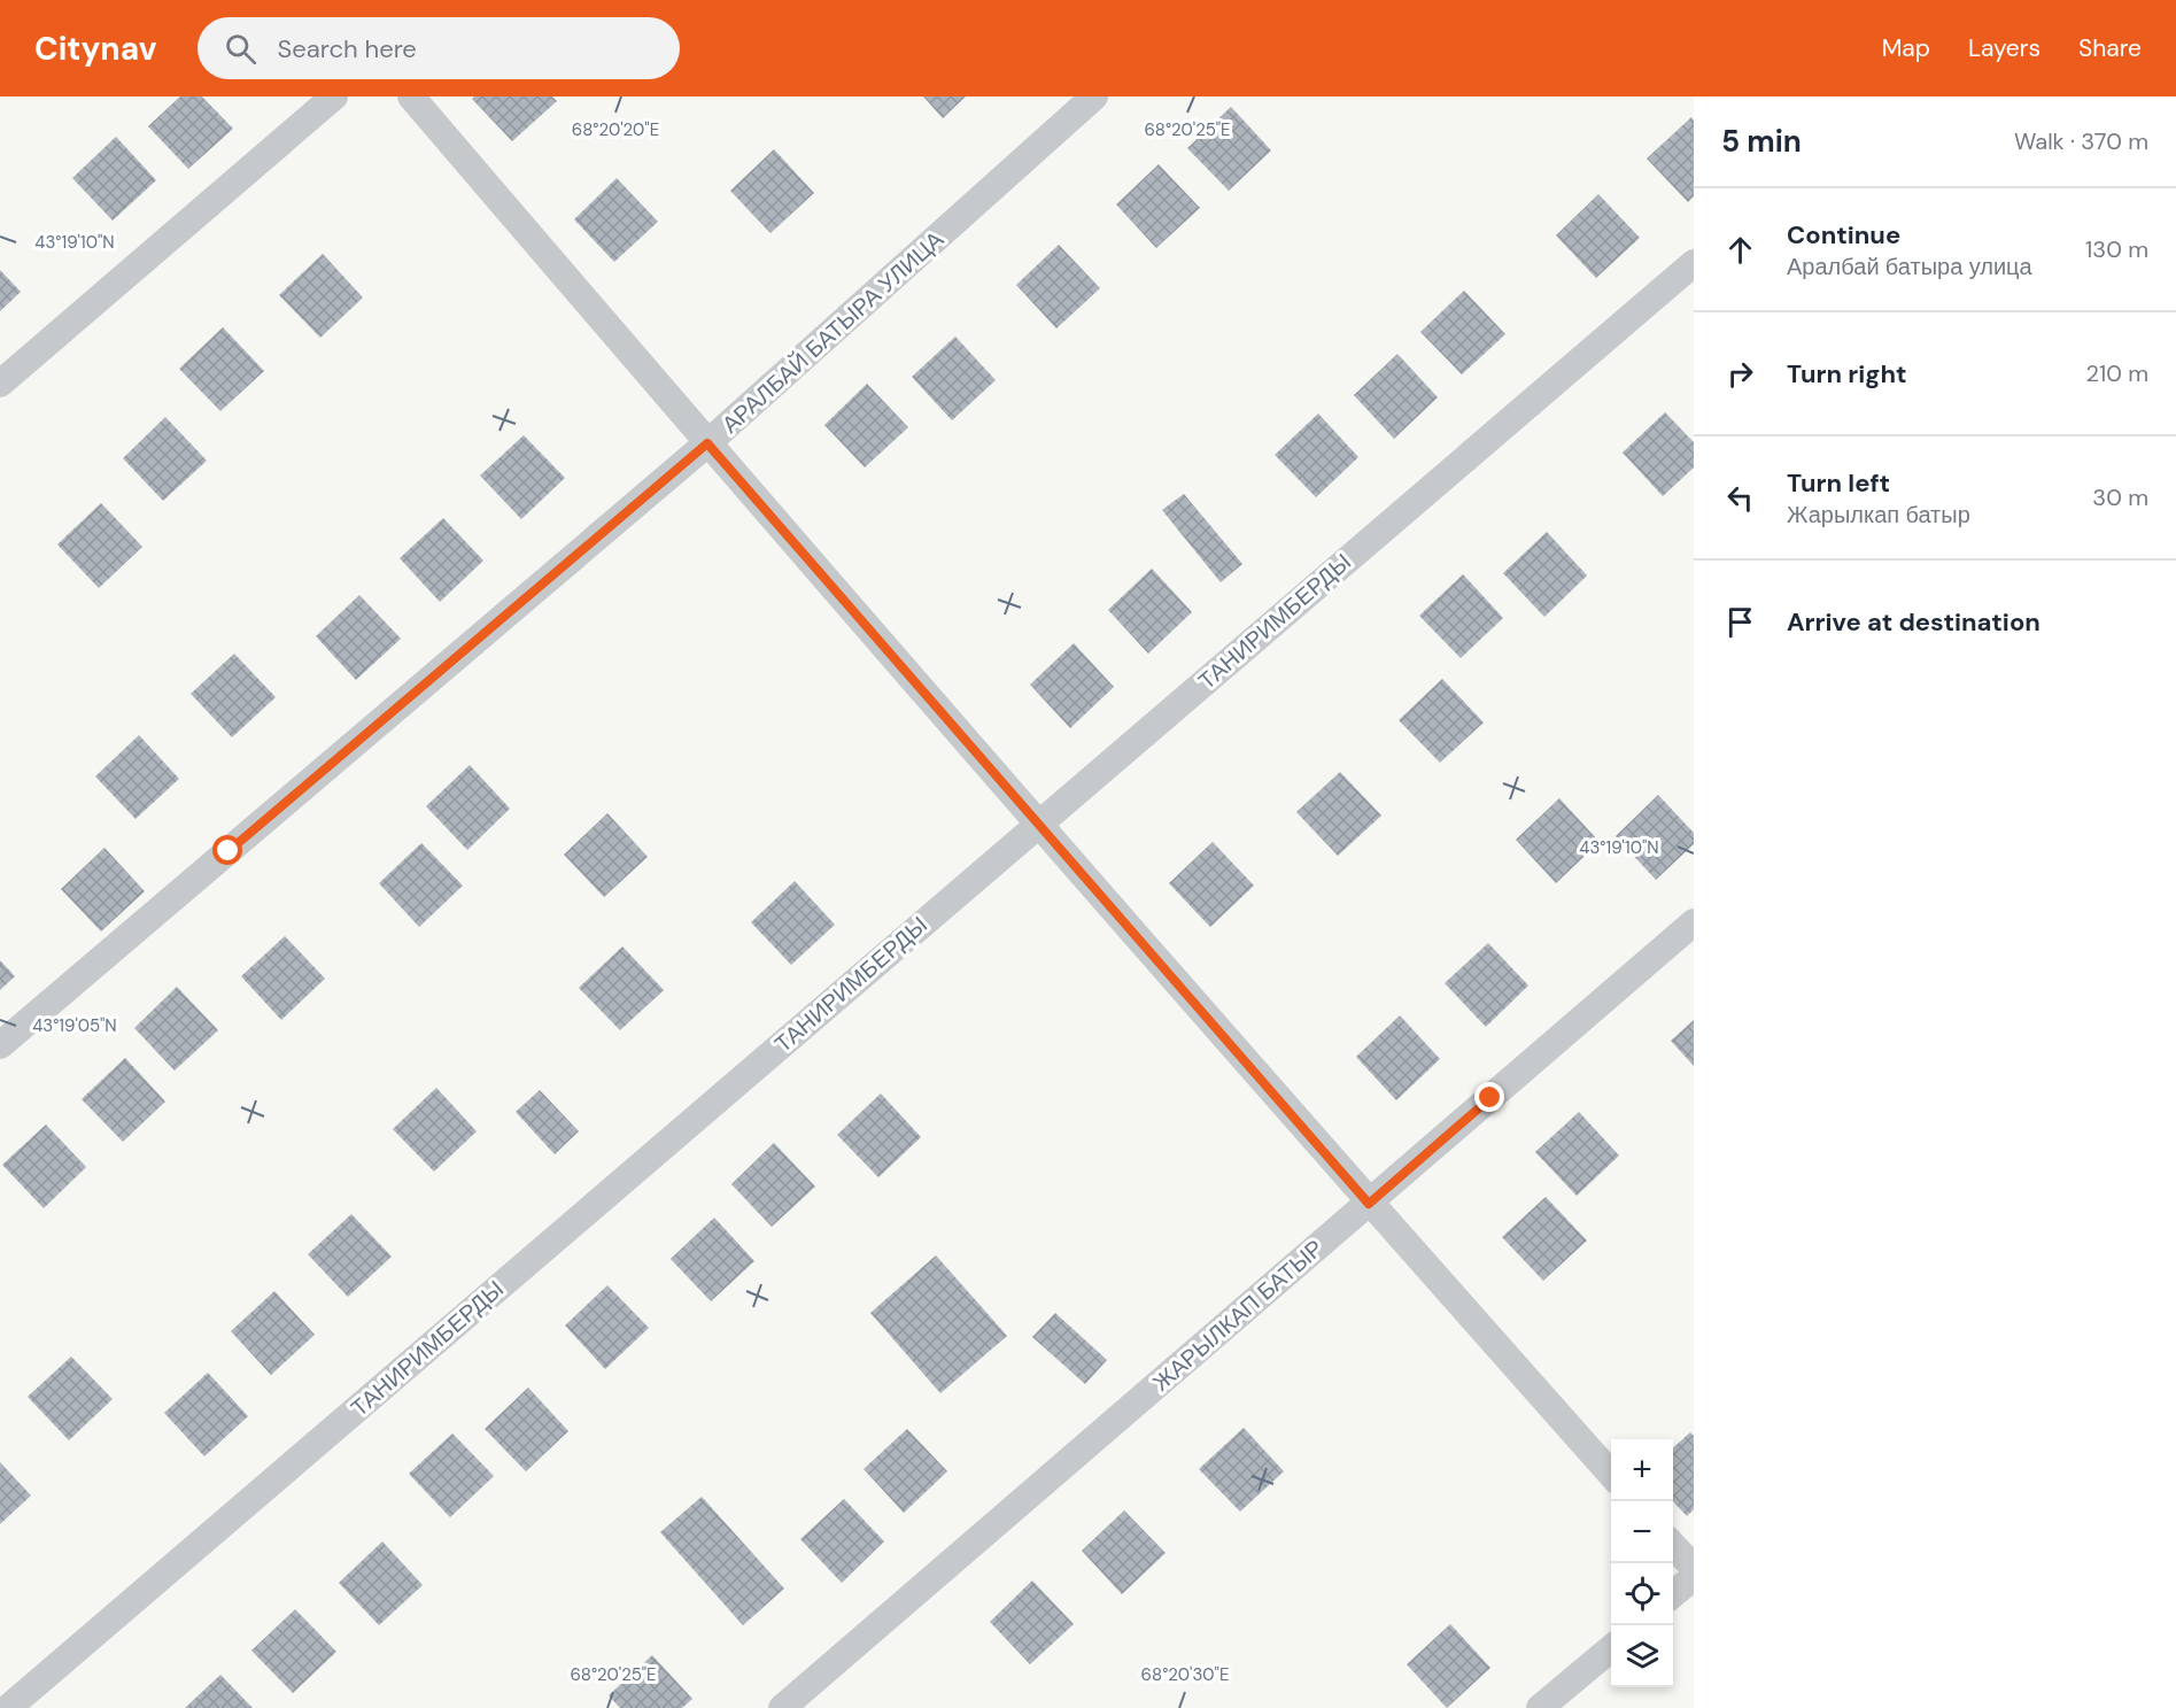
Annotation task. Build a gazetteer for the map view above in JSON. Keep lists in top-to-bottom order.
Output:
{
  "streets": {
    "street": ["АРАЛБАЙ БАТЫРА УЛИЦА", "ТАНИРИМБЕРДЫ", "ЖАРЫЛКАП БАТЫР"]
  },
  "page": {
    "header": "Citynav",
    "search": "Search here",
    "nav": ["Map", "Layers", "Share"],
    "heading": ["5 min", "Walk · 370 m"],
    "list": [
      ["Continue", "Аралбай батыра улица", "130 m"],
      ["Turn right", "210 m"],
      ["Turn left", "Жарылкап батыр", "30 m"],
      "Arrive at destination"
    ],
    "map_buttons": ["+", "−"]
  },
  "coordinates": [
    "68°20'20\"E",
    "68°20'25\"E",
    "43°19'10\"N",
    "43°19'05\"N",
    "68°20'30\"E"
  ]
}
